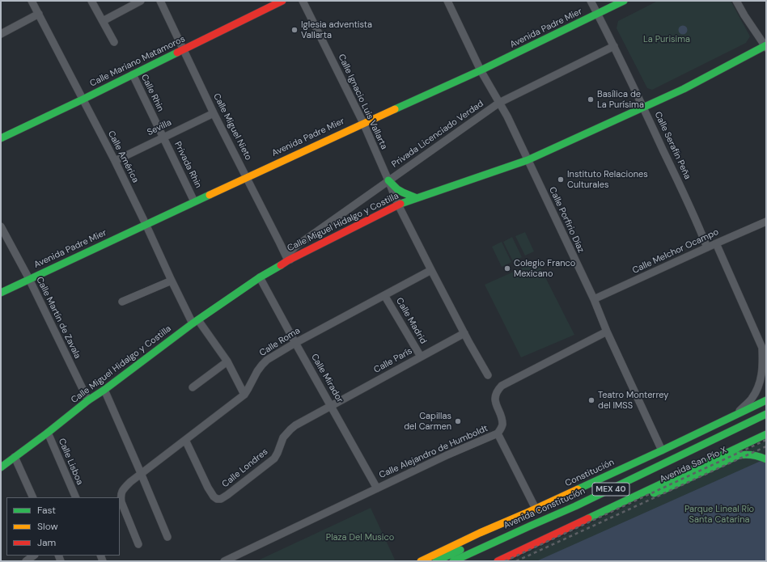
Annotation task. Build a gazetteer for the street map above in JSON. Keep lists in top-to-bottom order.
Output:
{
  "streets": {
    "main road": [
      "Avenida Padre Mier",
      "Calle Mariano Matamoros",
      "Calle Miguel Hidalgo y Costilla",
      "Avenida San Pío X",
      "Constitución",
      "MEX 40",
      "Avenida Constitución"
    ],
    "street": [
      "Calle Rhin",
      "Calle Ignacio Luis Vallarta",
      "Calle Miguel Nieto",
      "Sevilla",
      "Privada Licenciado Verdad",
      "Calle Serafín Peña",
      "Calle América",
      "Privada Rhin",
      "Calle Porfirio Díaz",
      "Calle Melchor Ocampo",
      "Calle Martín de Zavala",
      "Calle Madrid",
      "Calle Roma",
      "Calle París",
      "Calle Mirador",
      "Calle Alejandro de Humboldt",
      "Calle Lisboa",
      "Calle Londres"
    ]
  },
  "crossings": [
    ["Avenida Padre Mier", "Calle Ignacio Luis Vallarta"],
    ["Avenida Padre Mier", "Calle Miguel Nieto"],
    ["Avenida Padre Mier", "Calle Serafín Peña"],
    ["Avenida Padre Mier", "Calle América"],
    ["Avenida Padre Mier", "Privada Rhin"],
    ["Avenida Padre Mier", "Calle Porfirio Díaz"],
    ["Avenida Padre Mier", "Calle Martín de Zavala"],
    ["Calle Mariano Matamoros", "Calle Rhin"],
    ["Calle Mariano Matamoros", "Calle Miguel Nieto"],
    ["Calle Mariano Matamoros", "Calle América"],
    ["Calle Rhin", "Sevilla"],
    ["Calle Rhin", "Privada Rhin"],
    ["Calle Ignacio Luis Vallarta", "Privada Licenciado Verdad"],
    ["Calle Ignacio Luis Vallarta", "Calle Miguel Hidalgo y Costilla"],
    ["Calle Ignacio Luis Vallarta", "Calle Roma"],
    ["Calle Ignacio Luis Vallarta", "Calle París"],
    ["Calle Miguel Nieto", "Sevilla"],
    ["Calle Miguel Nieto", "Privada Licenciado Verdad"],
    ["Calle Miguel Nieto", "Calle Miguel Hidalgo y Costilla"],
    ["Sevilla", "Calle América"],
    ["Sevilla", "Privada Rhin"],
    ["Privada Licenciado Verdad", "Calle Serafín Peña"],
    ["Privada Licenciado Verdad", "Calle Porfirio Díaz"],
    ["Privada Licenciado Verdad", "Calle Miguel Hidalgo y Costilla"],
    ["Calle Serafín Peña", "Calle Miguel Hidalgo y Costilla"],
    ["Calle Serafín Peña", "Calle Melchor Ocampo"],
    ["Calle América", "Calle Miguel Hidalgo y Costilla"],
    ["Calle América", "Calle Roma"],
    ["Calle Porfirio Díaz", "Calle Miguel Hidalgo y Costilla"],
    ["Calle Porfirio Díaz", "Calle Melchor Ocampo"],
    ["Calle Porfirio Díaz", "Calle Alejandro de Humboldt"],
    ["Calle Porfirio Díaz", "Constitución"],
    ["Calle Miguel Hidalgo y Costilla", "Calle Martín de Zavala"],
    ["Calle Miguel Hidalgo y Costilla", "Calle Mirador"],
    ["Calle Miguel Hidalgo y Costilla", "Calle Lisboa"],
    ["Calle Madrid", "Calle Roma"],
    ["Calle Madrid", "Calle París"],
    ["Calle Roma", "Calle Mirador"],
    ["Calle Roma", "Calle Londres"],
    ["Calle París", "Calle Mirador"],
    ["Calle París", "Calle Londres"],
    ["Calle Mirador", "Calle Alejandro de Humboldt"],
    ["Calle Mirador", "Calle Londres"],
    ["Avenida San Pío X", "MEX 40"]
  ],
  "parks": ["La Purisima", "Parque Lineal Río Santa Catarina", "Plaza Del Musico"],
  "places": [
    "Iglesia adventista Vallarta",
    "Basílica de La Purísima",
    "Instituto Relaciones Culturales",
    "Colegio Franco Mexicano",
    "Teatro Monterrey del IMSS",
    "Capillas del Carmen"
  ],
  "legend": ["Fast", "Slow", "Jam"]
}
